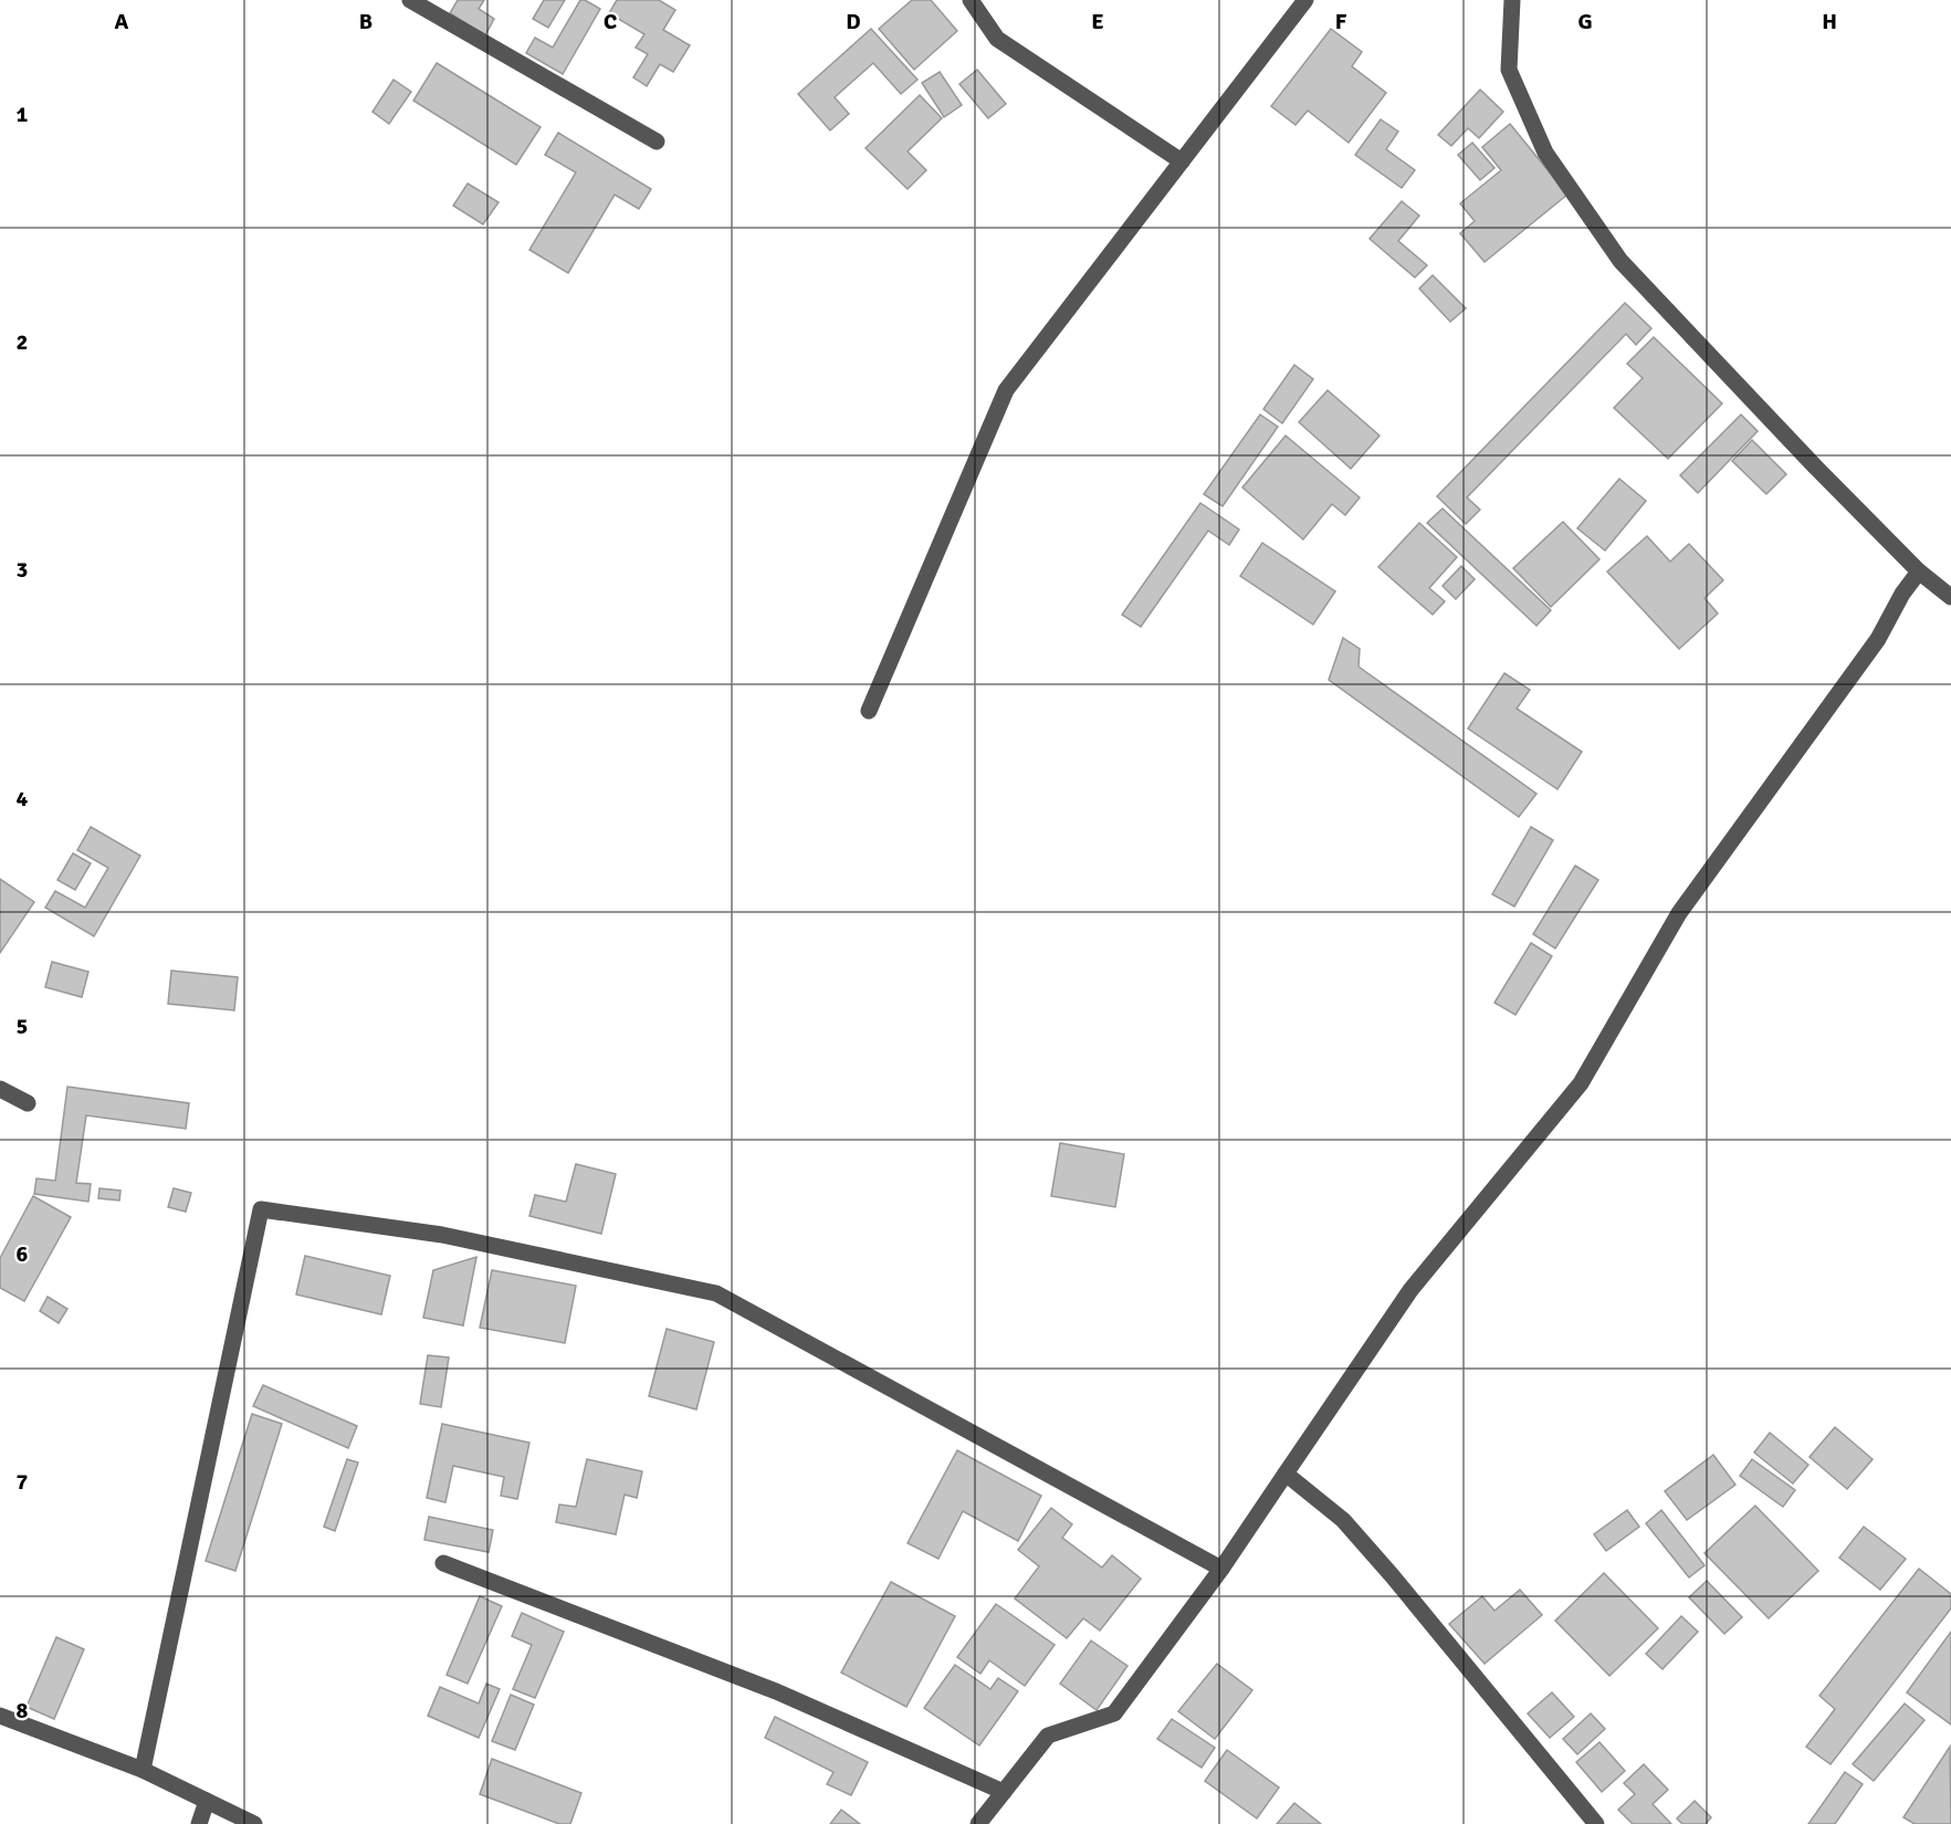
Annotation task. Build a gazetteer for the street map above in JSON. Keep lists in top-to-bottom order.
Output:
{
  "grid": {
    "columns": [
      "A",
      "B",
      "C",
      "D",
      "E",
      "F",
      "G",
      "H"
    ],
    "rows": [
      "1",
      "2",
      "3",
      "4",
      "5",
      "6",
      "7",
      "8"
    ]
  }
}
